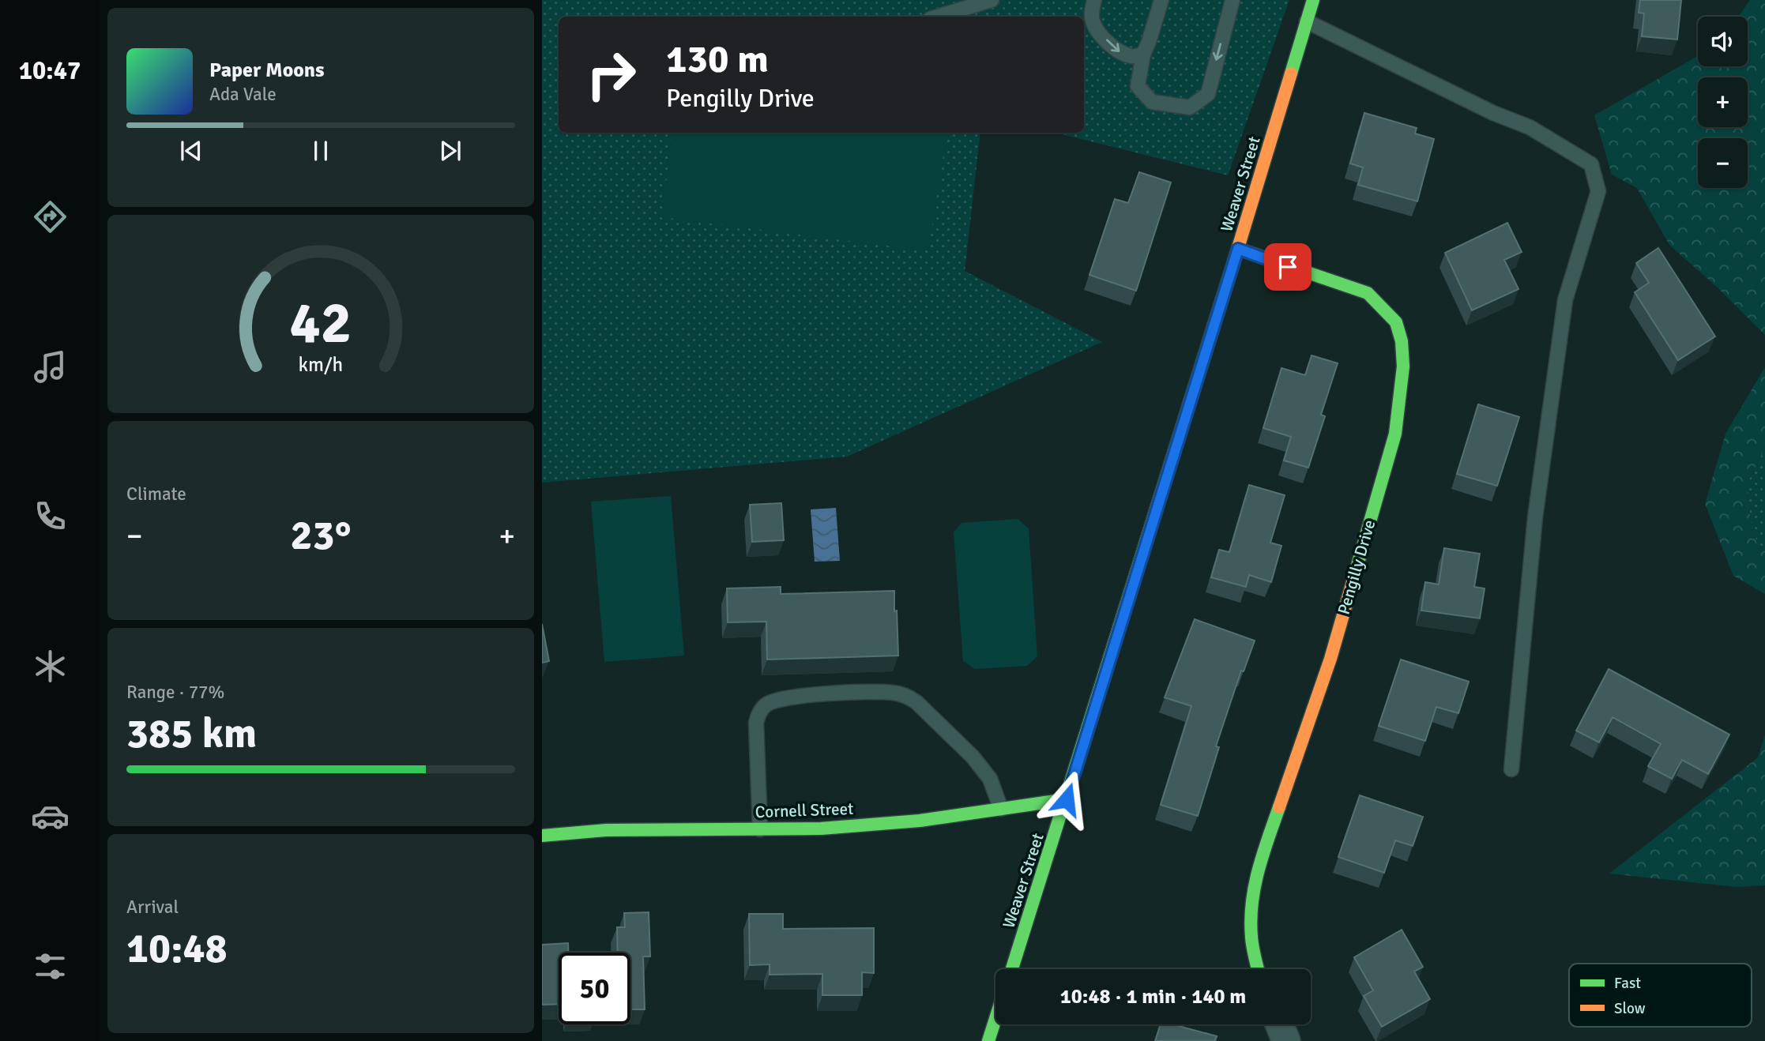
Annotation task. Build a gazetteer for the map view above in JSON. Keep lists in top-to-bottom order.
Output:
{
  "streets": {
    "street": ["Weaver Street", "Pengilly Drive", "Cornell Street"]
  },
  "crossings": [
    ["Weaver Street", "Pengilly Drive"],
    ["Weaver Street", "Cornell Street"]
  ],
  "legend": ["Fast", "Slow"],
  "page": {
    "tabs": "10:47",
    "map_buttons": ["+", "−"],
    "turn": ["130 m", "Pengilly Drive"],
    "song": ["Paper Moons", "Ada Vale"],
    "tile": [
      "Climate",
      ["Range · 77%", "385 km"],
      ["Arrival", "10:48"]
    ],
    "heat": ["−", "23°", "+"],
    "limit": "50",
    "trip": "10:48 · 1 min · 140 m",
    "gauge": ["42", "km/h"]
  }
}
